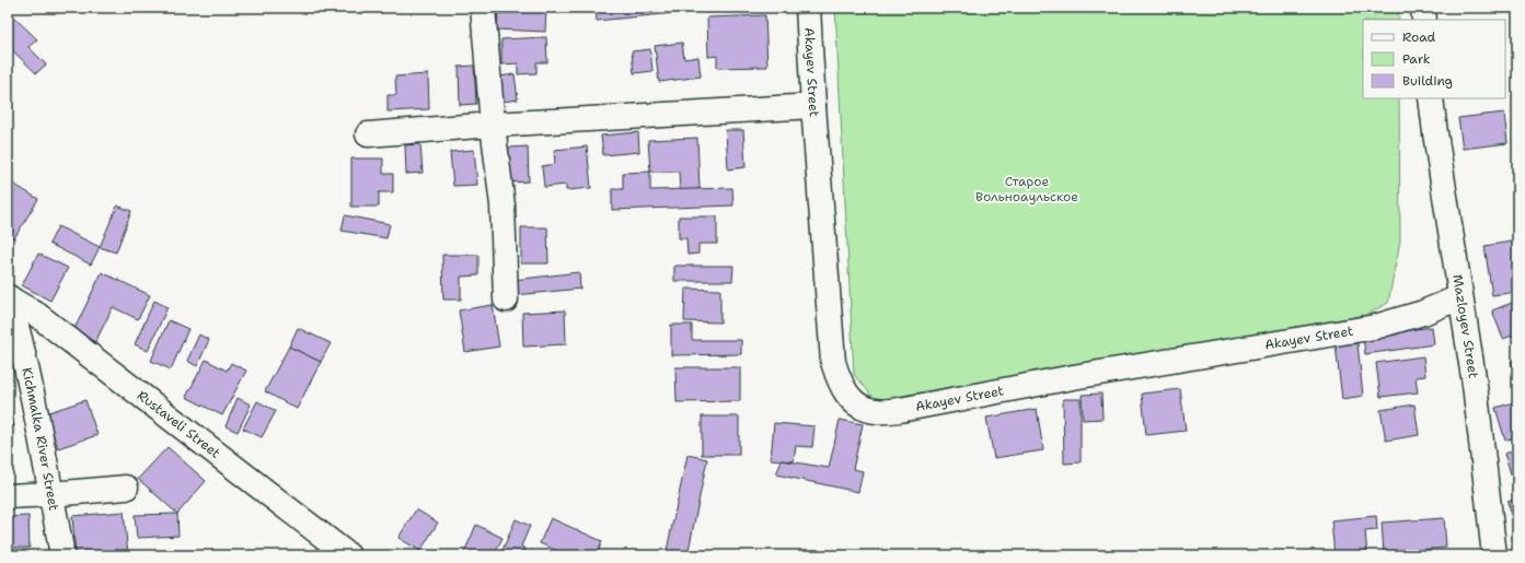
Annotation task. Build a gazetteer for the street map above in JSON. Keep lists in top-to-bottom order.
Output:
{
  "streets": {
    "street": [
      "Akayev Street",
      "Mazloyev Street",
      "Rustaveli Street",
      "Kichmalka River Street"
    ]
  },
  "crossings": [
    ["Akayev Street", "Mazloyev Street"],
    ["Rustaveli Street", "Kichmalka River Street"]
  ],
  "parks": ["Старое Вольноаульское"],
  "legend": ["Road", "Park", "Building"]
}
